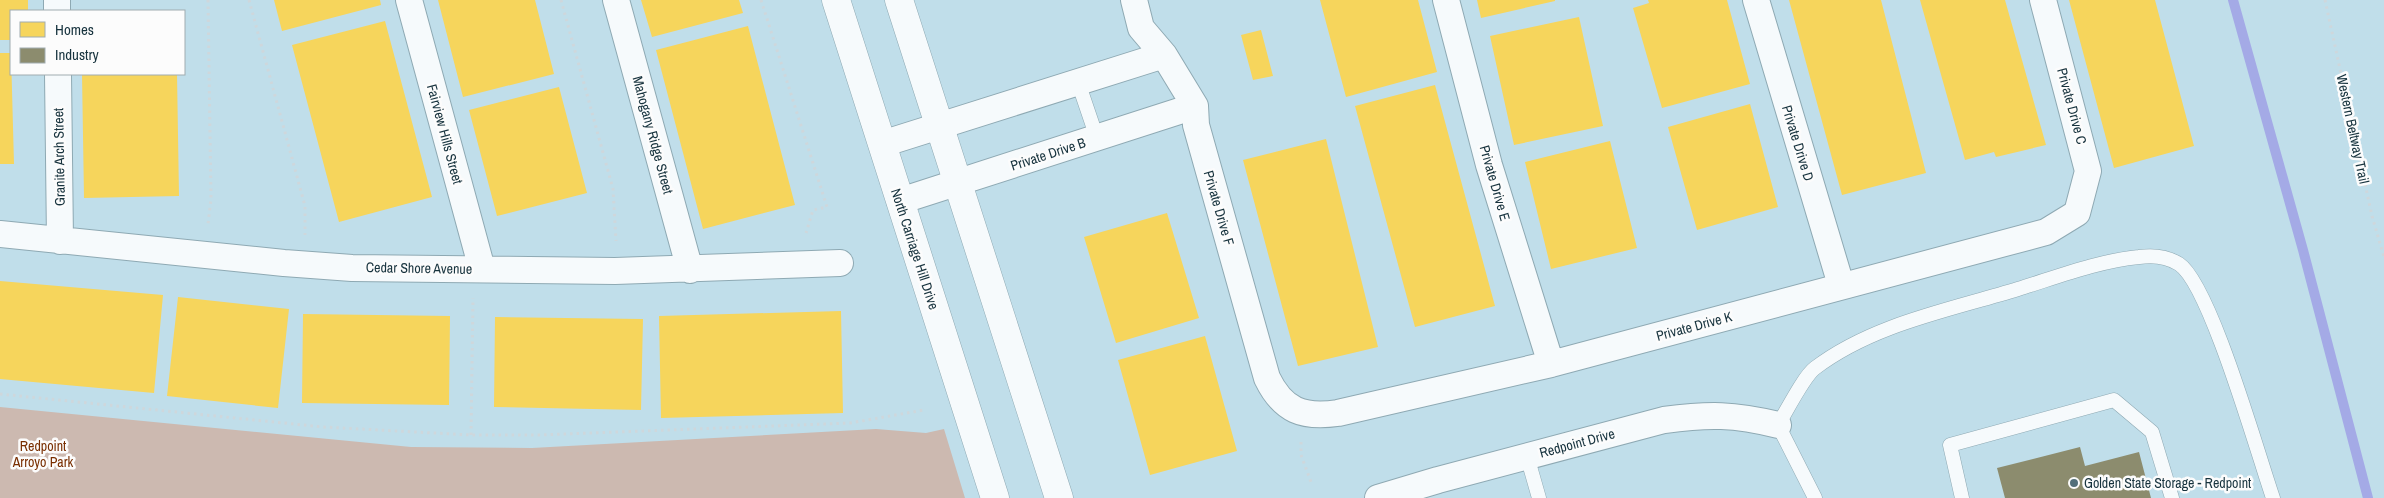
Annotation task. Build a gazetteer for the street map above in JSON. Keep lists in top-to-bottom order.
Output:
{
  "streets": {
    "street": [
      "Private Drive C",
      "Fairview Hills Street",
      "Mahogany Ridge Street",
      "Private Drive D",
      "Private Drive B",
      "Granite Arch Street",
      "Private Drive E",
      "Private Drive F",
      "North Carriage Hill Drive",
      "Cedar Shore Avenue",
      "Private Drive K",
      "Redpoint Drive"
    ],
    "path": ["Western Beltway Trail"]
  },
  "crossings": [
    ["Private Drive C", "Private Drive K"],
    ["Fairview Hills Street", "Cedar Shore Avenue"],
    ["Mahogany Ridge Street", "Cedar Shore Avenue"],
    ["Private Drive D", "Private Drive K"],
    ["Private Drive B", "Private Drive F"],
    ["Private Drive B", "North Carriage Hill Drive"],
    ["Granite Arch Street", "Cedar Shore Avenue"],
    ["Private Drive E", "Private Drive K"],
    ["Private Drive F", "Private Drive K"]
  ],
  "parks": ["Redpoint Arroyo Park"],
  "places": ["Golden State Storage - Redpoint"],
  "legend": ["Homes", "Industry"]
}
